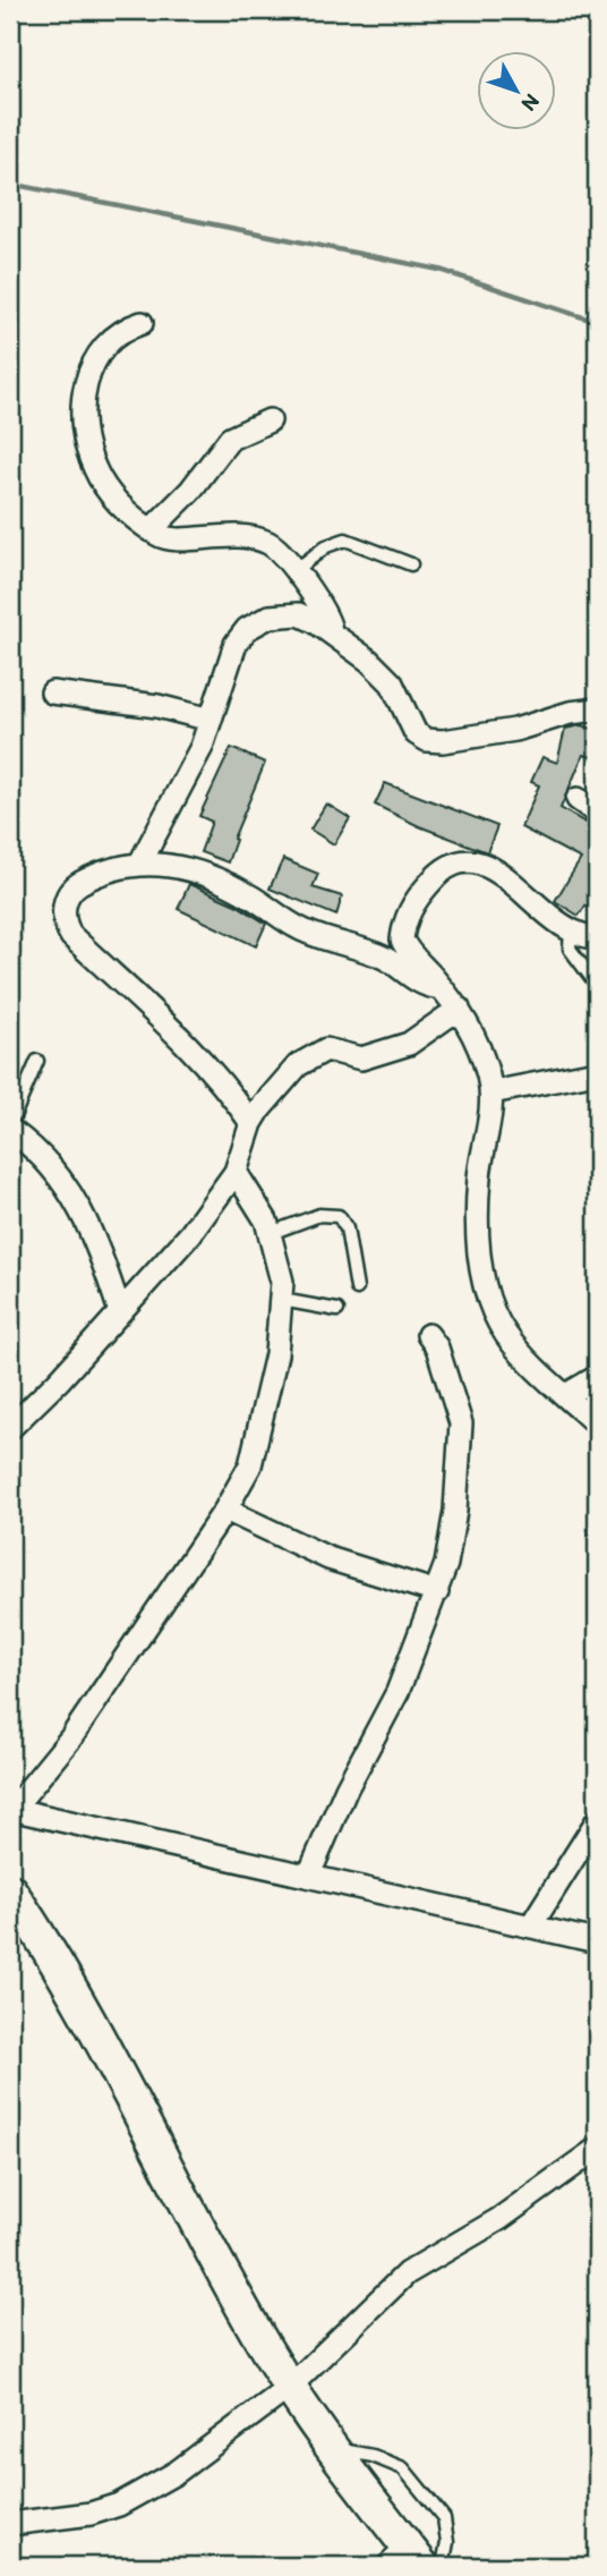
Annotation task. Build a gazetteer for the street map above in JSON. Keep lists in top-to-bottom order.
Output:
{
  "north": "bottom right"
}
